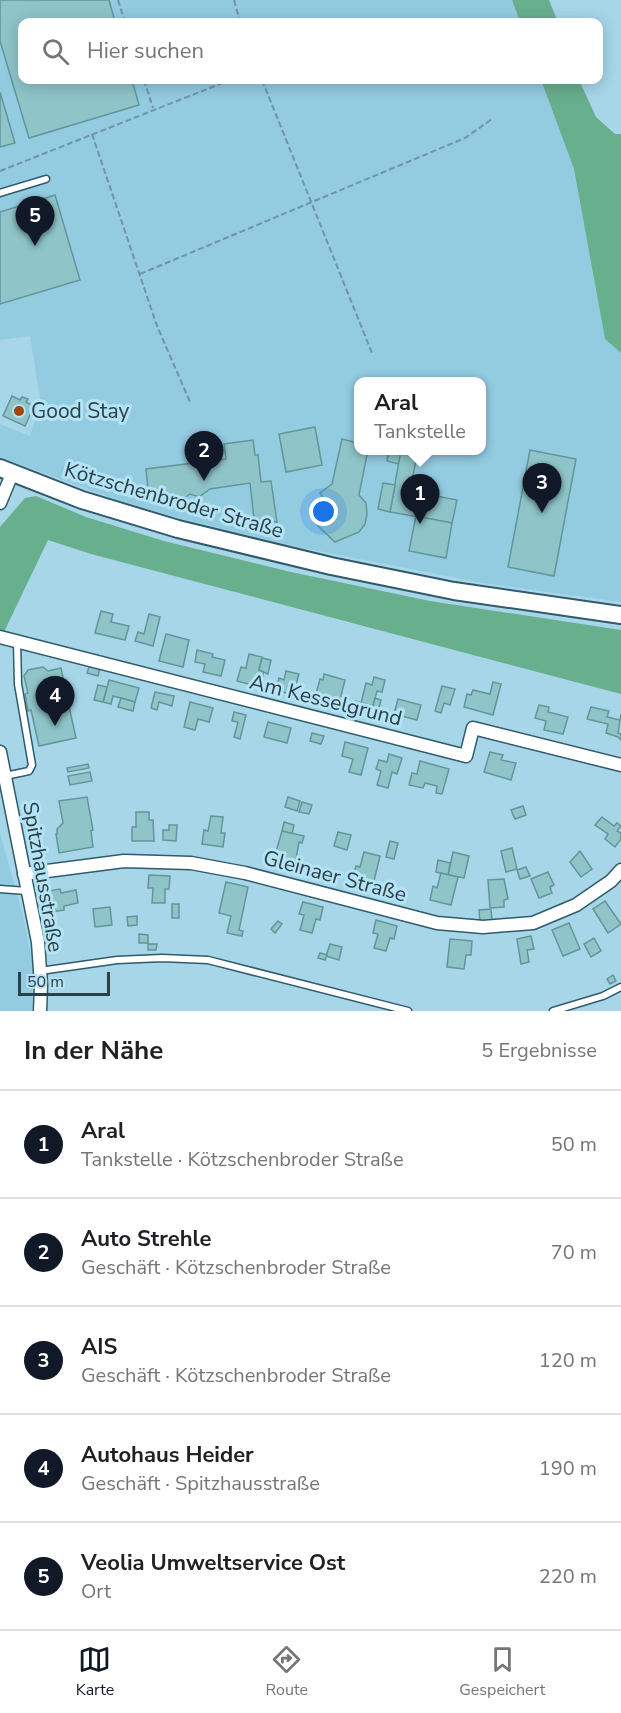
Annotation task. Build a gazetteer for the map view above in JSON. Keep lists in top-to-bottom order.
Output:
{
  "streets": {
    "street": [
      "Kötzschenbroder Straße",
      "Am Kesselgrund",
      "Gleinaer Straße",
      "Spitzhausstraße"
    ]
  },
  "crossings": [
    ["Gleinaer Straße", "Spitzhausstraße"]
  ],
  "places": ["Good Stay"],
  "scale_bar": "50 m",
  "page": {
    "search": "Hier suchen",
    "pins": [
      "5",
      "2",
      "3",
      "1",
      "4"
    ],
    "popup": ["Aral", "Tankstelle"],
    "scale": "50 m",
    "heading": ["In der Nähe", "5 Ergebnisse"],
    "list": [
      {
        "mark": "1",
        "name": "Aral",
        "note": "Tankstelle · Kötzschenbroder Straße",
        "value": "50 m"
      },
      {
        "mark": "2",
        "name": "Auto Strehle",
        "note": "Geschäft · Kötzschenbroder Straße",
        "value": "70 m"
      },
      {
        "mark": "3",
        "name": "AIS",
        "note": "Geschäft · Kötzschenbroder Straße",
        "value": "120 m"
      },
      {
        "mark": "4",
        "name": "Autohaus Heider",
        "note": "Geschäft · Spitzhausstraße",
        "value": "190 m"
      },
      {
        "mark": "5",
        "name": "Veolia Umweltservice Ost",
        "note": "Ort",
        "value": "220 m"
      }
    ],
    "nav": ["Karte", "Route", "Gespeichert"]
  }
}
